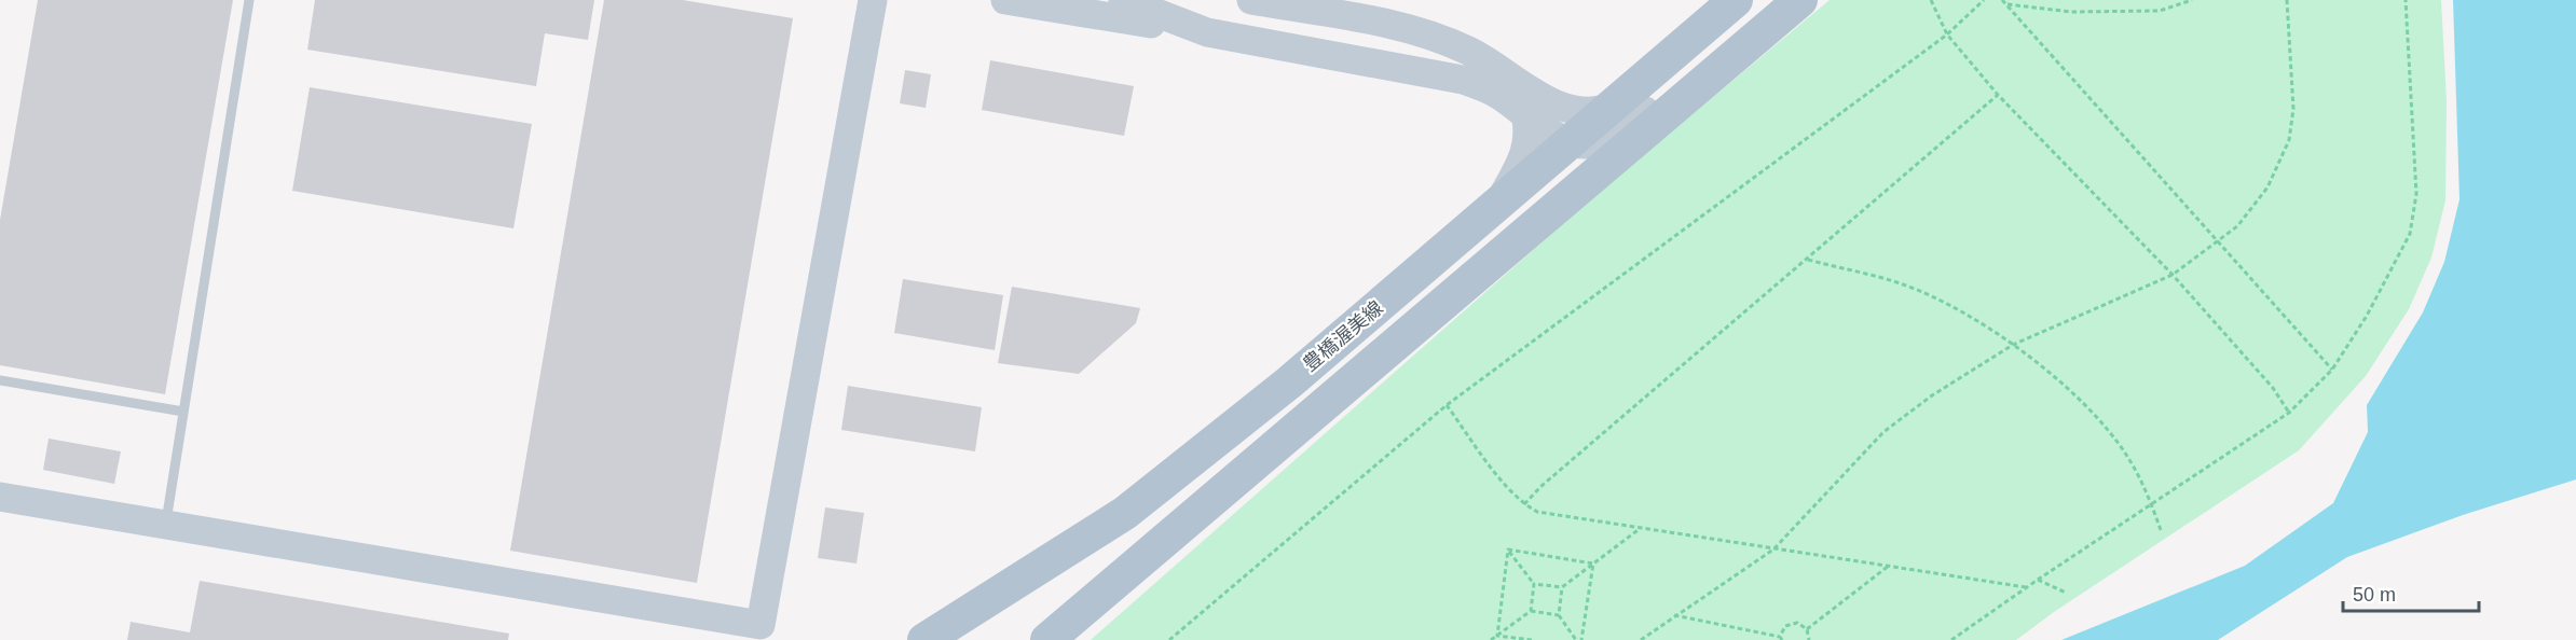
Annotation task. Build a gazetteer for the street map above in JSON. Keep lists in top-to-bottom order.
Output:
{
  "streets": {
    "main road": ["豊橋渥美線"]
  },
  "scale_bar": "50 m"
}
